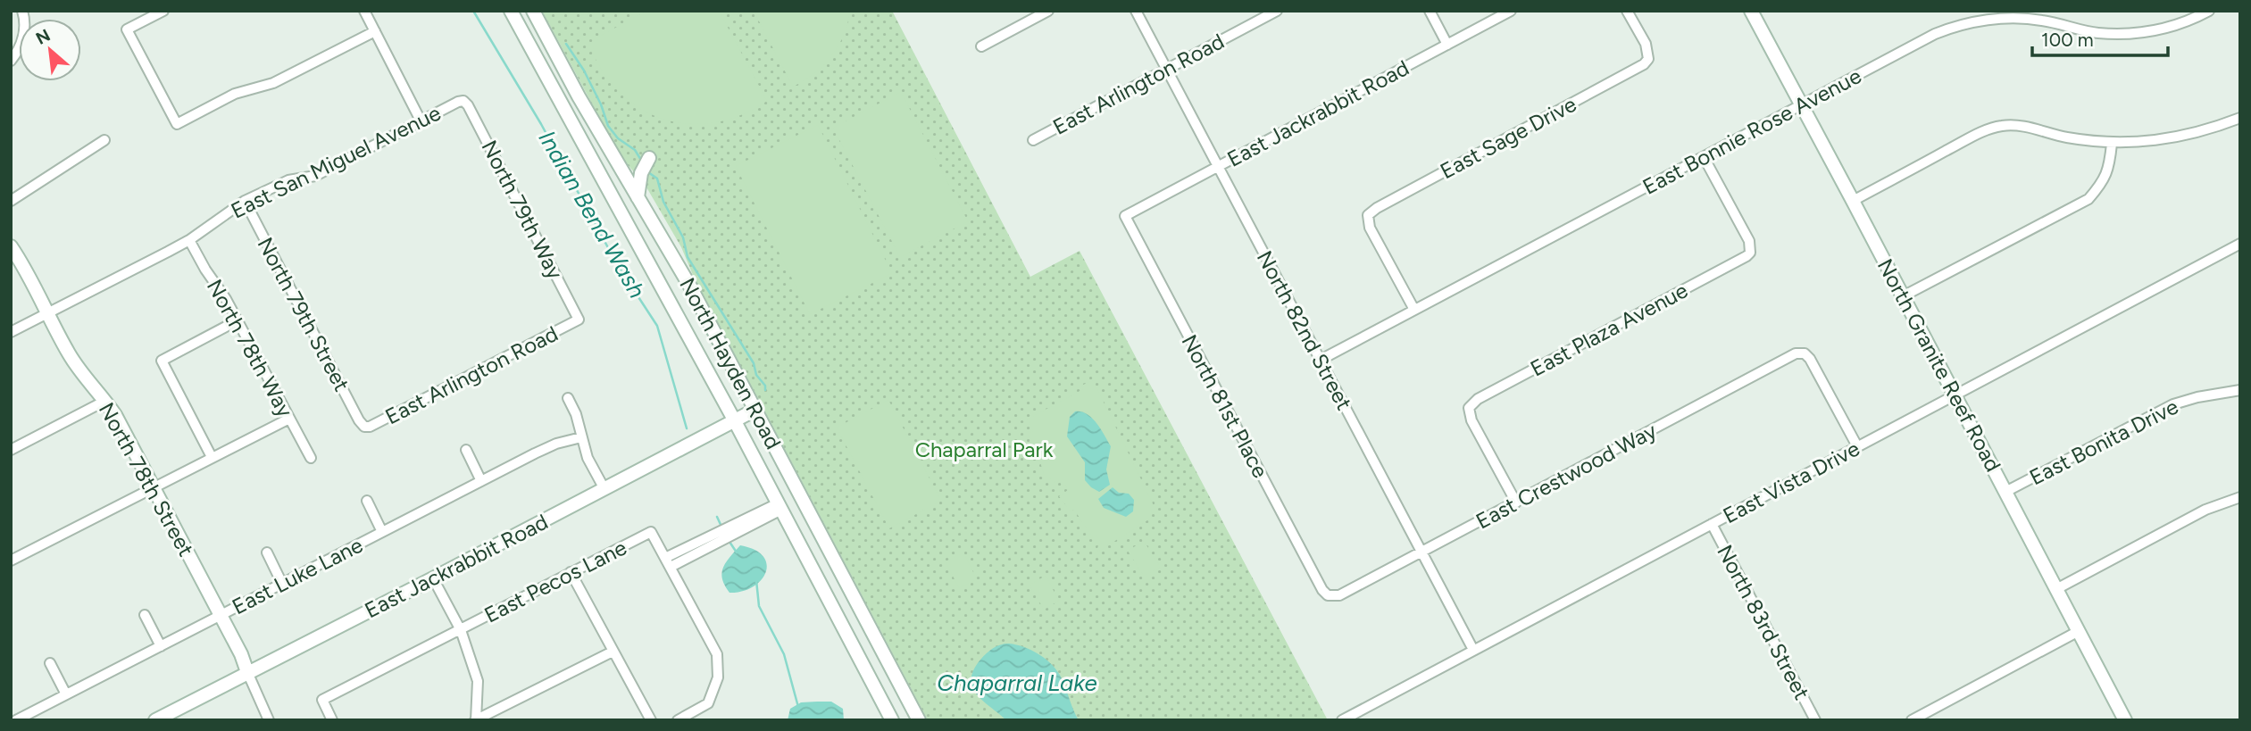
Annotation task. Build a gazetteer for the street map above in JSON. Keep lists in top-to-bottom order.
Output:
{
  "streets": {
    "street": [
      "East Arlington Road",
      "East Jackrabbit Road",
      "East Bonnie Rose Avenue",
      "East Sage Drive",
      "East San Miguel Avenue",
      "North 79th Way",
      "North 79th Street",
      "East Plaza Avenue",
      "North 82nd Street",
      "North 78th Way",
      "North Hayden Road",
      "North Granite Reef Road",
      "North 81st Place",
      "East Bonita Drive",
      "East Crestwood Way",
      "North 78th Street",
      "East Vista Drive",
      "East Luke Lane",
      "East Pecos Lane",
      "North 83rd Street"
    ]
  },
  "crossings": [
    ["East Arlington Road", "North 79th Way"],
    ["East Arlington Road", "North 79th Street"],
    ["East Arlington Road", "North 82nd Street"],
    ["East Jackrabbit Road", "North 82nd Street"],
    ["East Jackrabbit Road", "North Hayden Road"],
    ["East Jackrabbit Road", "North 81st Place"],
    ["East Jackrabbit Road", "North 78th Street"],
    ["East Bonnie Rose Avenue", "East Sage Drive"],
    ["East Bonnie Rose Avenue", "East Plaza Avenue"],
    ["East Bonnie Rose Avenue", "North 82nd Street"],
    ["East Bonnie Rose Avenue", "North Granite Reef Road"],
    ["East San Miguel Avenue", "North 79th Way"],
    ["East San Miguel Avenue", "North 79th Street"],
    ["East San Miguel Avenue", "North 78th Way"],
    ["East San Miguel Avenue", "North 78th Street"],
    ["East Plaza Avenue", "East Crestwood Way"],
    ["North 82nd Street", "East Crestwood Way"],
    ["North 82nd Street", "East Vista Drive"],
    ["North Granite Reef Road", "East Bonita Drive"],
    ["North Granite Reef Road", "East Vista Drive"],
    ["North 81st Place", "East Crestwood Way"],
    ["East Crestwood Way", "East Vista Drive"],
    ["North 78th Street", "East Luke Lane"],
    ["East Vista Drive", "North 83rd Street"]
  ],
  "water": ["Indian Bend Wash", "Chaparral Lake"],
  "parks": ["Chaparral Park"],
  "scale_bar": "100 m",
  "north": "top left"
}
